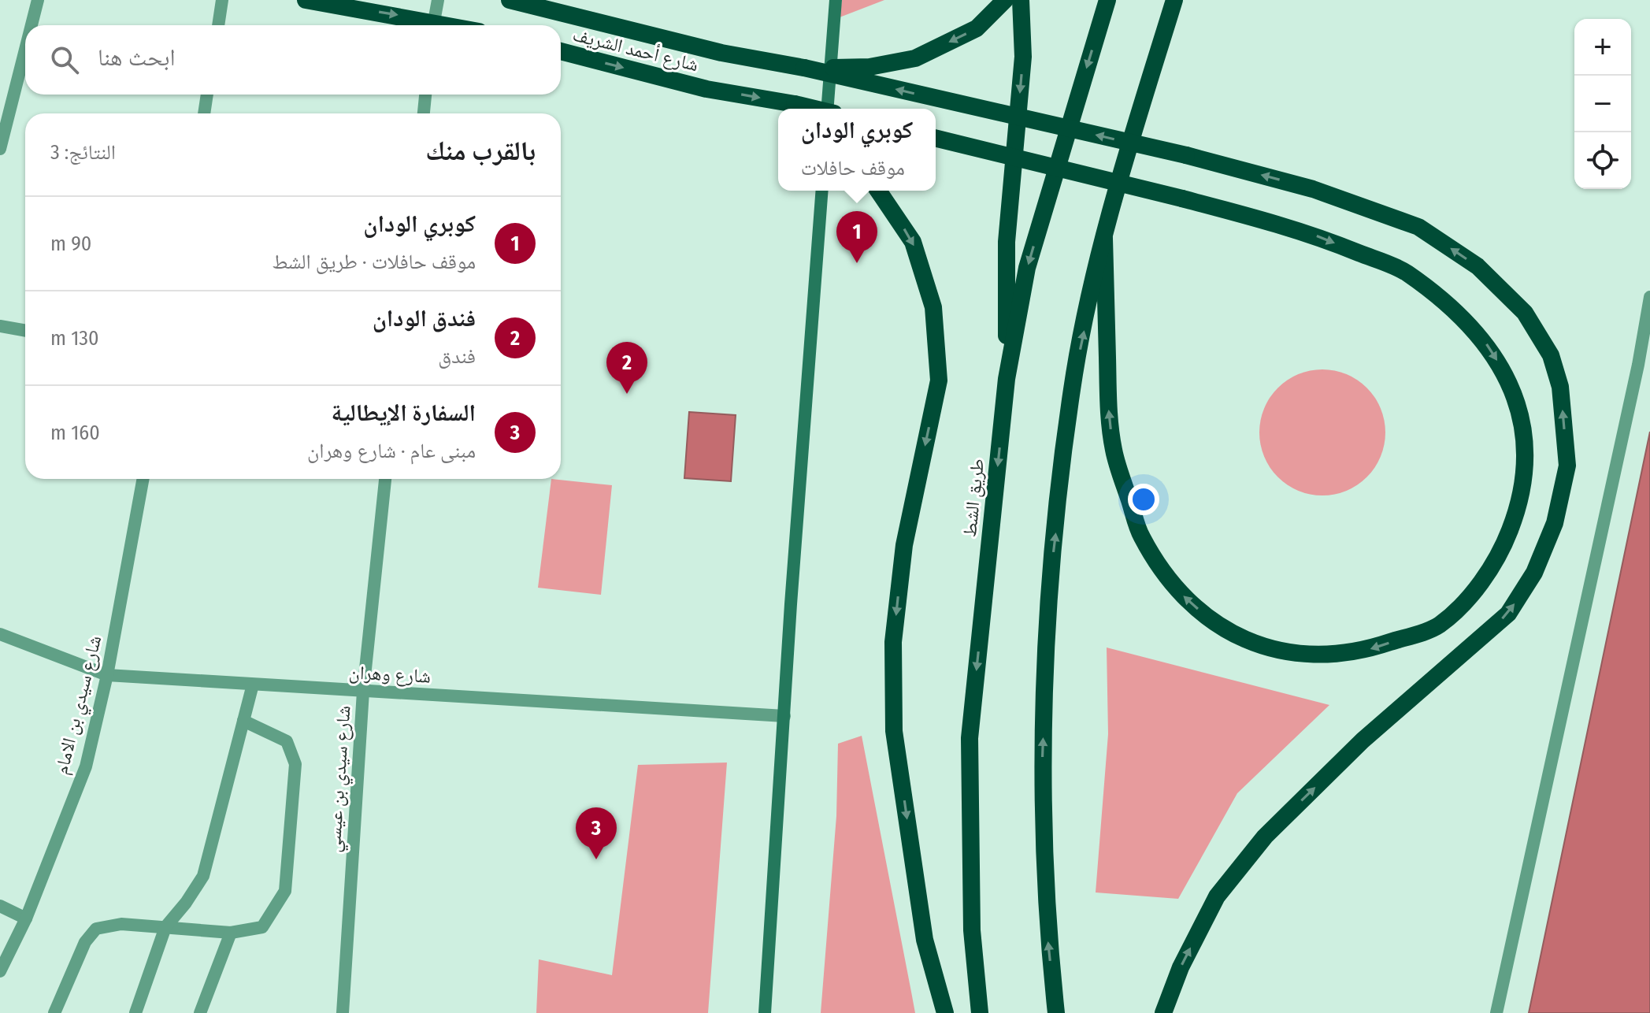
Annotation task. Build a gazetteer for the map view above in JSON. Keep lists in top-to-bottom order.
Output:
{
  "streets": {
    "highway": ["شارع أحمد الشريف", "طريق الشط"],
    "street": ["شارع وهران", "شارع سيدي بن الامام", "شارع سيدي بن عيسي"]
  },
  "crossings": [
    ["شارع وهران", "شارع سيدي بن الامام"],
    ["شارع وهران", "شارع سيدي بن عيسي"]
  ],
  "page": {
    "map_buttons": ["+", "−"],
    "search": "ابحث هنا",
    "popup": ["كوبري الودان", "موقف حافلات"],
    "heading": ["بالقرب منك", "النتائج: 3"],
    "list": [
      {
        "mark": "1",
        "name": "كوبري الودان",
        "note": "موقف حافلات · طريق الشط",
        "value": "90 m"
      },
      {
        "mark": "2",
        "name": "فندق الودان",
        "note": "فندق",
        "value": "130 m"
      },
      {
        "mark": "3",
        "name": "السفارة الإيطالية",
        "note": "مبنى عام · شارع وهران",
        "value": "160 m"
      }
    ],
    "pins": ["1", "2", "3"]
  }
}
